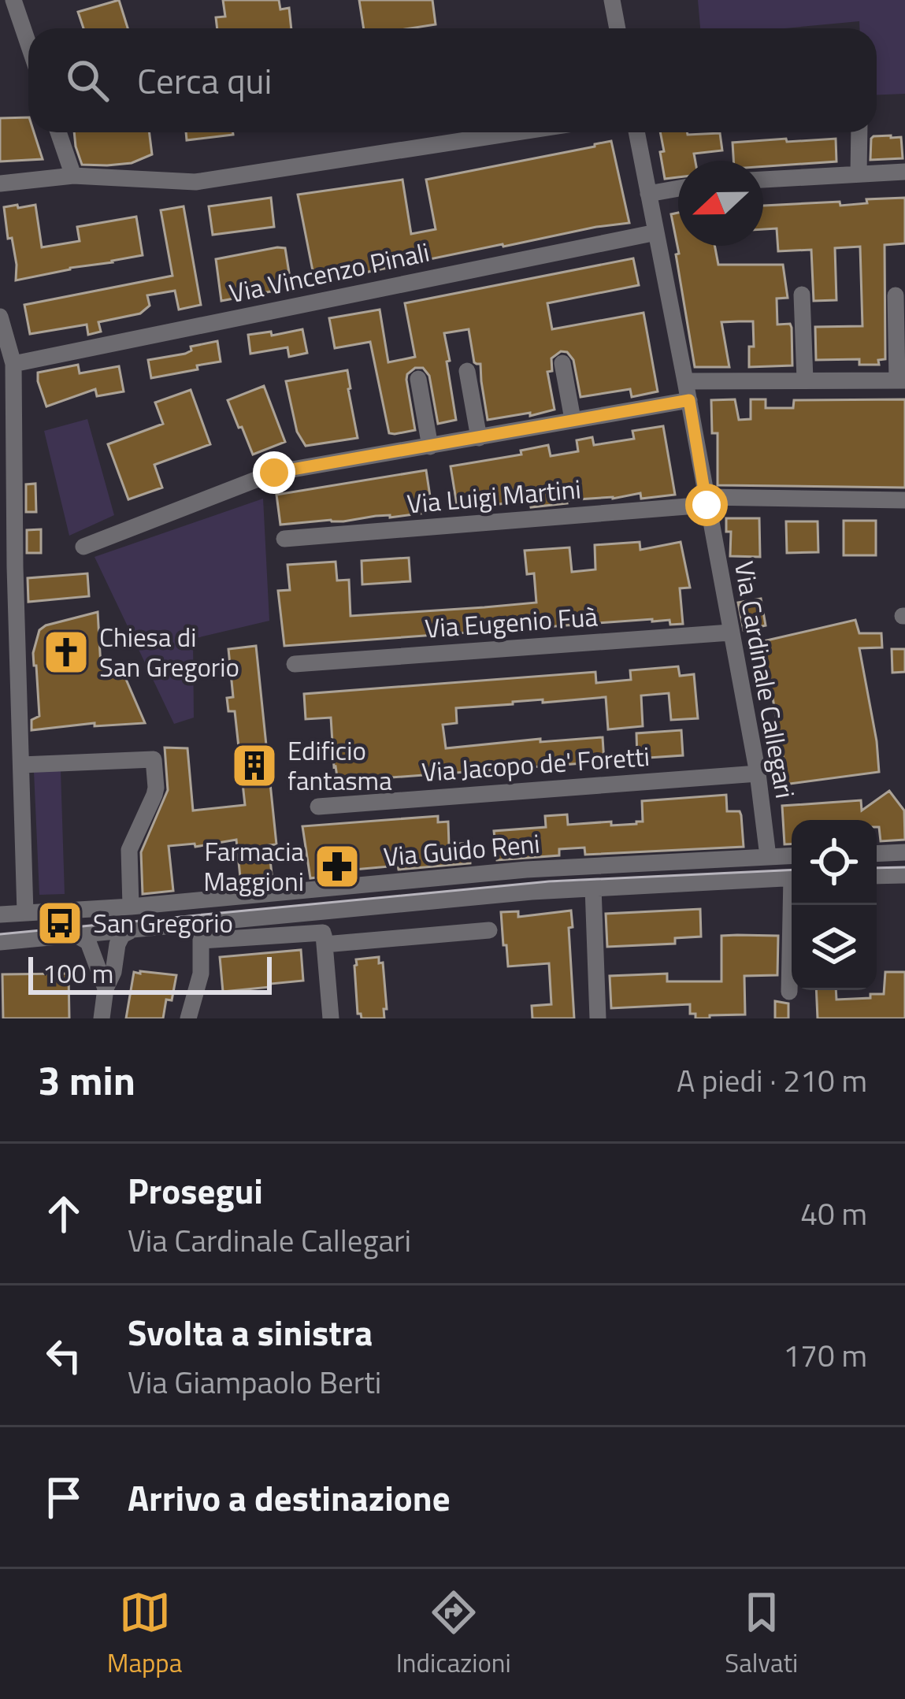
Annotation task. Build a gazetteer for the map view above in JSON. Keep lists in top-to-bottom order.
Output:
{
  "streets": {
    "street": [
      "Via Vincenzo Pinali",
      "Via Luigi Martini",
      "Via Eugenio Fuà",
      "Via Cardinale Callegari",
      "Via Jacopo de' Foretti",
      "Via Guido Reni"
    ]
  },
  "crossings": [
    ["Via Vincenzo Pinali", "Via Cardinale Callegari"],
    ["Via Luigi Martini", "Via Cardinale Callegari"],
    ["Via Eugenio Fuà", "Via Cardinale Callegari"],
    ["Via Cardinale Callegari", "Via Jacopo de' Foretti"],
    ["Via Cardinale Callegari", "Via Guido Reni"]
  ],
  "places": {
    "church": ["Chiesa di San Gregorio"],
    "building": ["Edificio fantasma"],
    "pharmacy": ["Farmacia Maggioni"],
    "bus stop": ["San Gregorio"]
  },
  "scale_bar": "100 m",
  "north": "left",
  "page": {
    "search": "Cerca qui",
    "scale": "100 m",
    "heading": ["3 min", "A piedi · 210 m"],
    "list": [
      ["Prosegui", "Via Cardinale Callegari", "40 m"],
      ["Svolta a sinistra", "Via Giampaolo Berti", "170 m"],
      "Arrivo a destinazione"
    ],
    "nav": ["Mappa", "Indicazioni", "Salvati"]
  }
}
